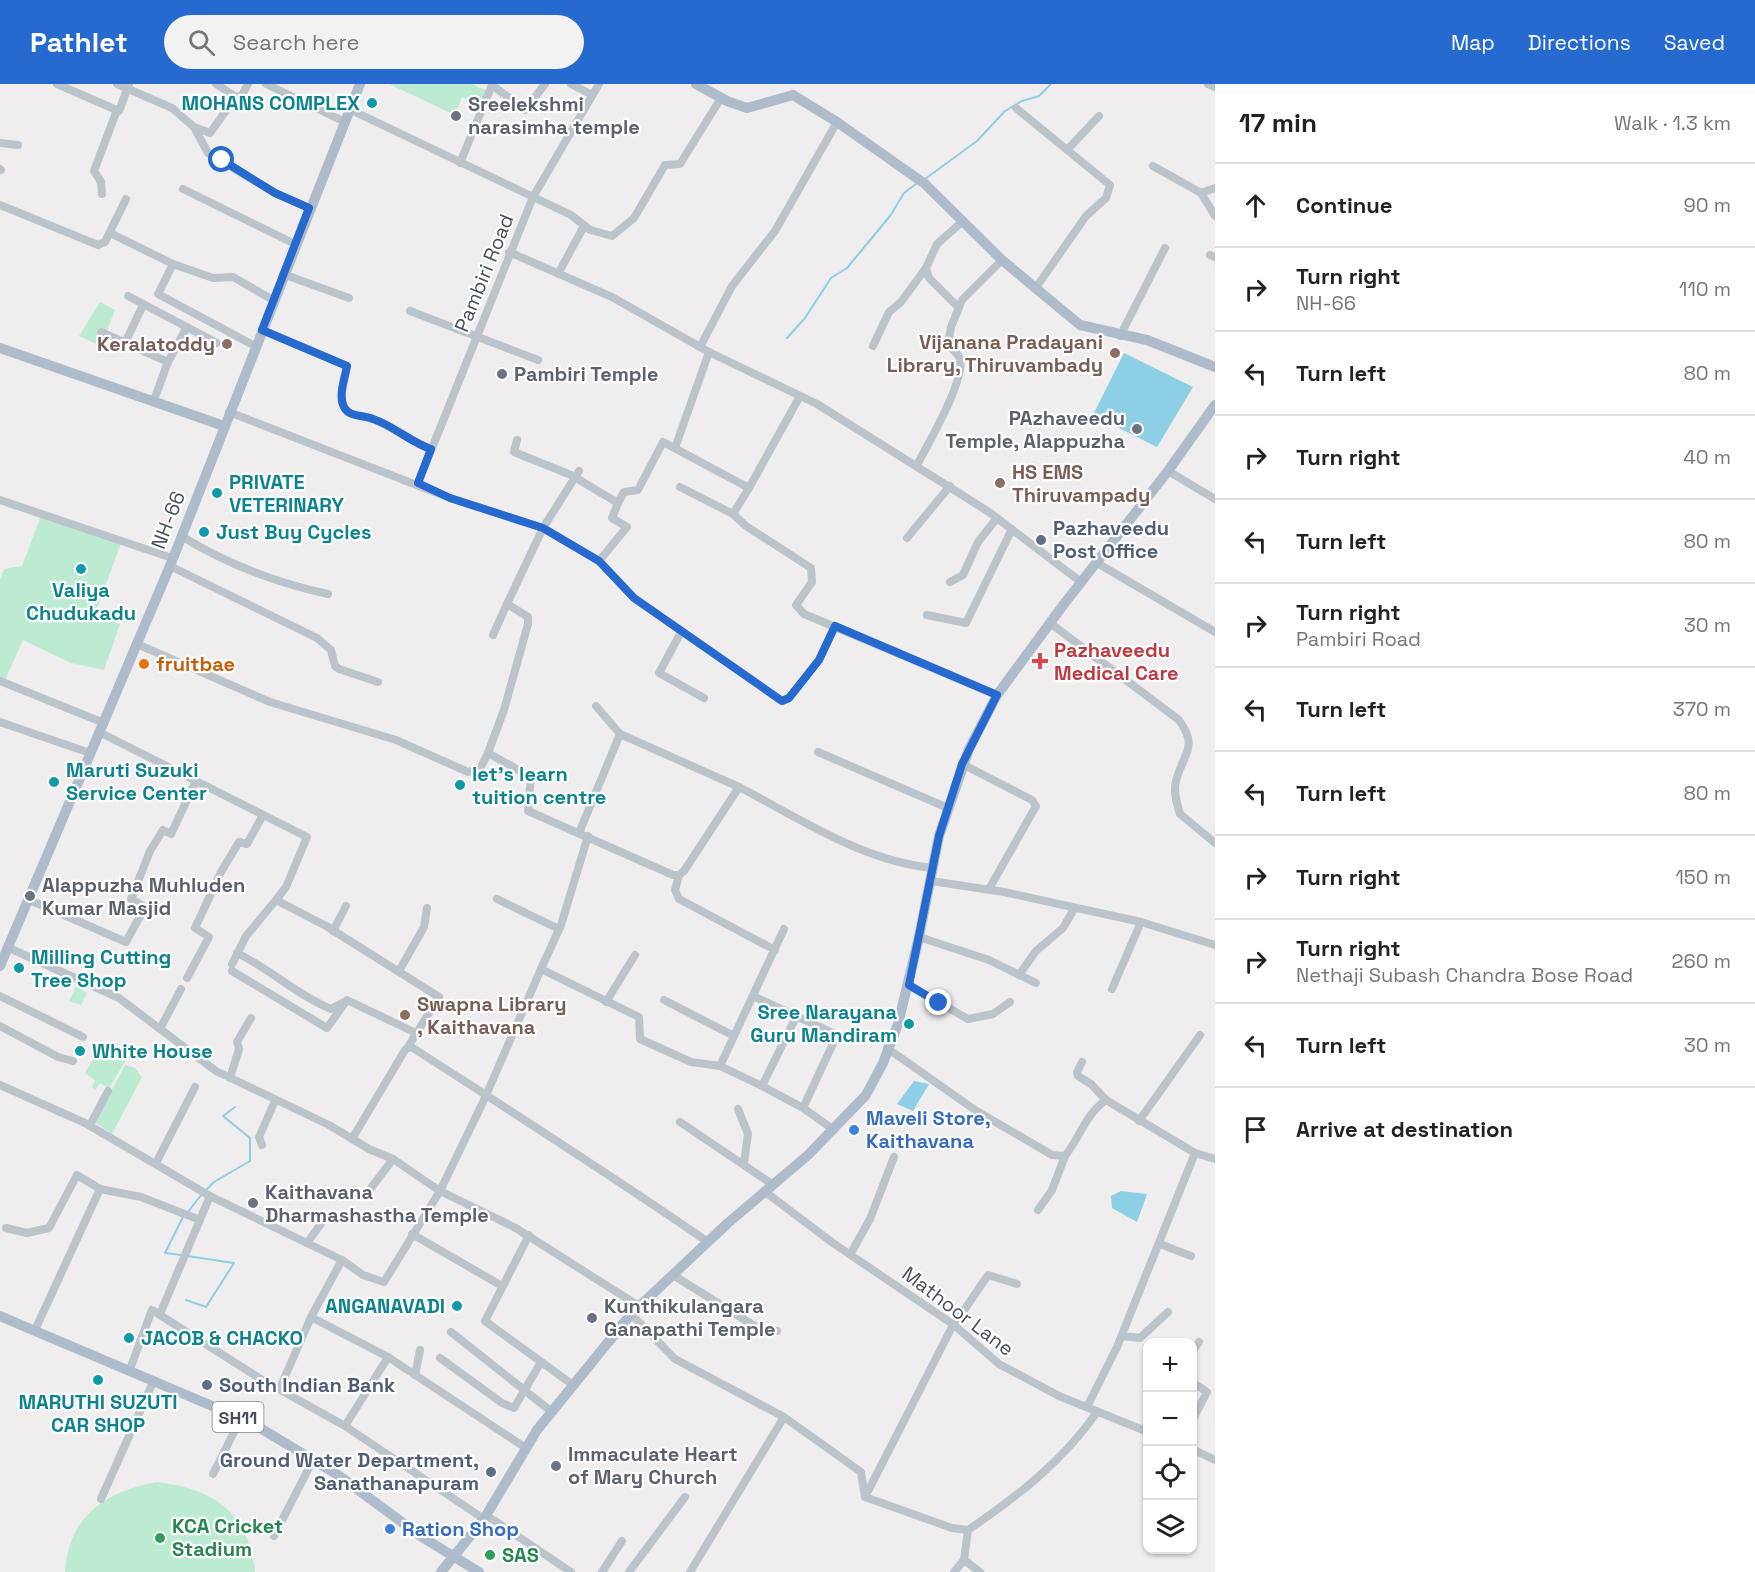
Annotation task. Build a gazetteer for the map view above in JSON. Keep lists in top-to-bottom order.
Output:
{
  "streets": {
    "main road": ["NH-66", "SH11"],
    "street": ["Pambiri Road", "Mathoor Lane"]
  },
  "places": {
    "other": [
      "MOHANS COMPLEX",
      "Sreelekshmi narasimha temple",
      "Keralatoddy",
      "Vijanana Pradayani Library, Thiruvambady",
      "Pambiri Temple",
      "PAzhaveedu Temple, Alappuzha",
      "HS EMS Thiruvampady",
      "PRIVATE VETERINARY",
      "Just Buy Cycles",
      "Pazhaveedu Post Office",
      "Valiya Chudukadu",
      "fruitbae",
      "Maruti Suzuki Service Center",
      "let's learn tuition centre",
      "Alappuzha Muhluden Kumar Masjid",
      "Milling Cutting Tree Shop",
      "Swapna Library , Kaithavana",
      "Sree Narayana Guru Mandiram",
      "White House",
      "Maveli Store, Kaithavana",
      "Kaithavana Dharmashastha Temple",
      "ANGANAVADI",
      "Kunthikulangara Ganapathi Temple",
      "JACOB & CHACKO",
      "MARUTHI SUZUTI CAR SHOP",
      "South Indian Bank",
      "Immaculate Heart of Mary Church",
      "Ground Water Department, Sanathanapuram",
      "Ration Shop",
      "KCA Cricket Stadium",
      "SAS"
    ],
    "health": ["Pazhaveedu Medical Care"]
  },
  "page": {
    "header": "Pathlet",
    "search": "Search here",
    "nav": ["Map", "Directions", "Saved"],
    "heading": ["17 min", "Walk · 1.3 km"],
    "list": [
      ["Continue", "90 m"],
      ["Turn right", "NH-66", "110 m"],
      ["Turn left", "80 m"],
      ["Turn right", "40 m"],
      ["Turn left", "80 m"],
      ["Turn right", "Pambiri Road", "30 m"],
      ["Turn left", "370 m"],
      ["Turn left", "80 m"],
      ["Turn right", "150 m"],
      ["Turn right", "Nethaji Subash Chandra Bose Road", "260 m"],
      ["Turn left", "30 m"],
      "Arrive at destination"
    ],
    "map_buttons": ["+", "−"]
  }
}
